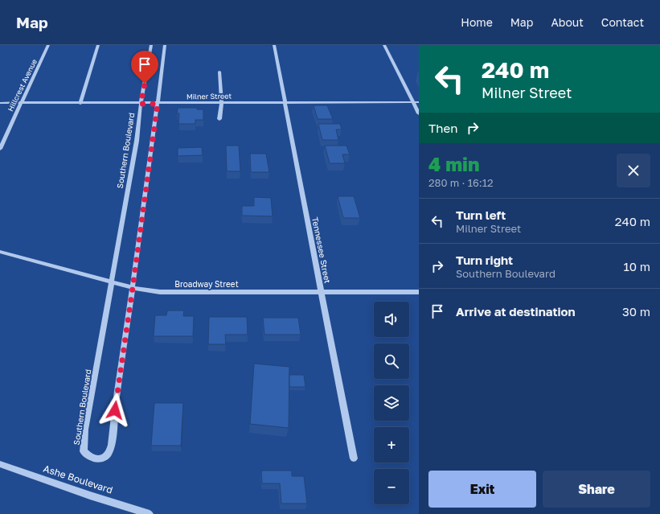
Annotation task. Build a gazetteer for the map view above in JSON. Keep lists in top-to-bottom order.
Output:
{
  "streets": {
    "street": [
      "Hillcrest Avenue",
      "Milner Street",
      "Southern Boulevard",
      "Tennessee Street",
      "Broadway Street",
      "Ashe Boulevard"
    ]
  },
  "crossings": [
    ["Hillcrest Avenue", "Milner Street"],
    ["Milner Street", "Southern Boulevard"],
    ["Milner Street", "Tennessee Street"],
    ["Southern Boulevard", "Broadway Street"],
    ["Tennessee Street", "Broadway Street"]
  ],
  "page": {
    "header": "Map",
    "nav": [
      "Home",
      "Map",
      "About",
      "Contact"
    ],
    "turn": ["240 m", "Milner Street"],
    "then": "Then",
    "heading": ["4 min", "280 m · 16:12"],
    "list": [
      {
        "name": "Turn left",
        "note": "Milner Street",
        "value": "240 m"
      },
      {
        "name": "Turn right",
        "note": "Southern Boulevard",
        "value": "10 m"
      },
      {
        "name": "Arrive at destination",
        "value": "30 m"
      }
    ],
    "map_buttons": ["+", "−"],
    "buttons": ["Exit", "Share"]
  }
}
